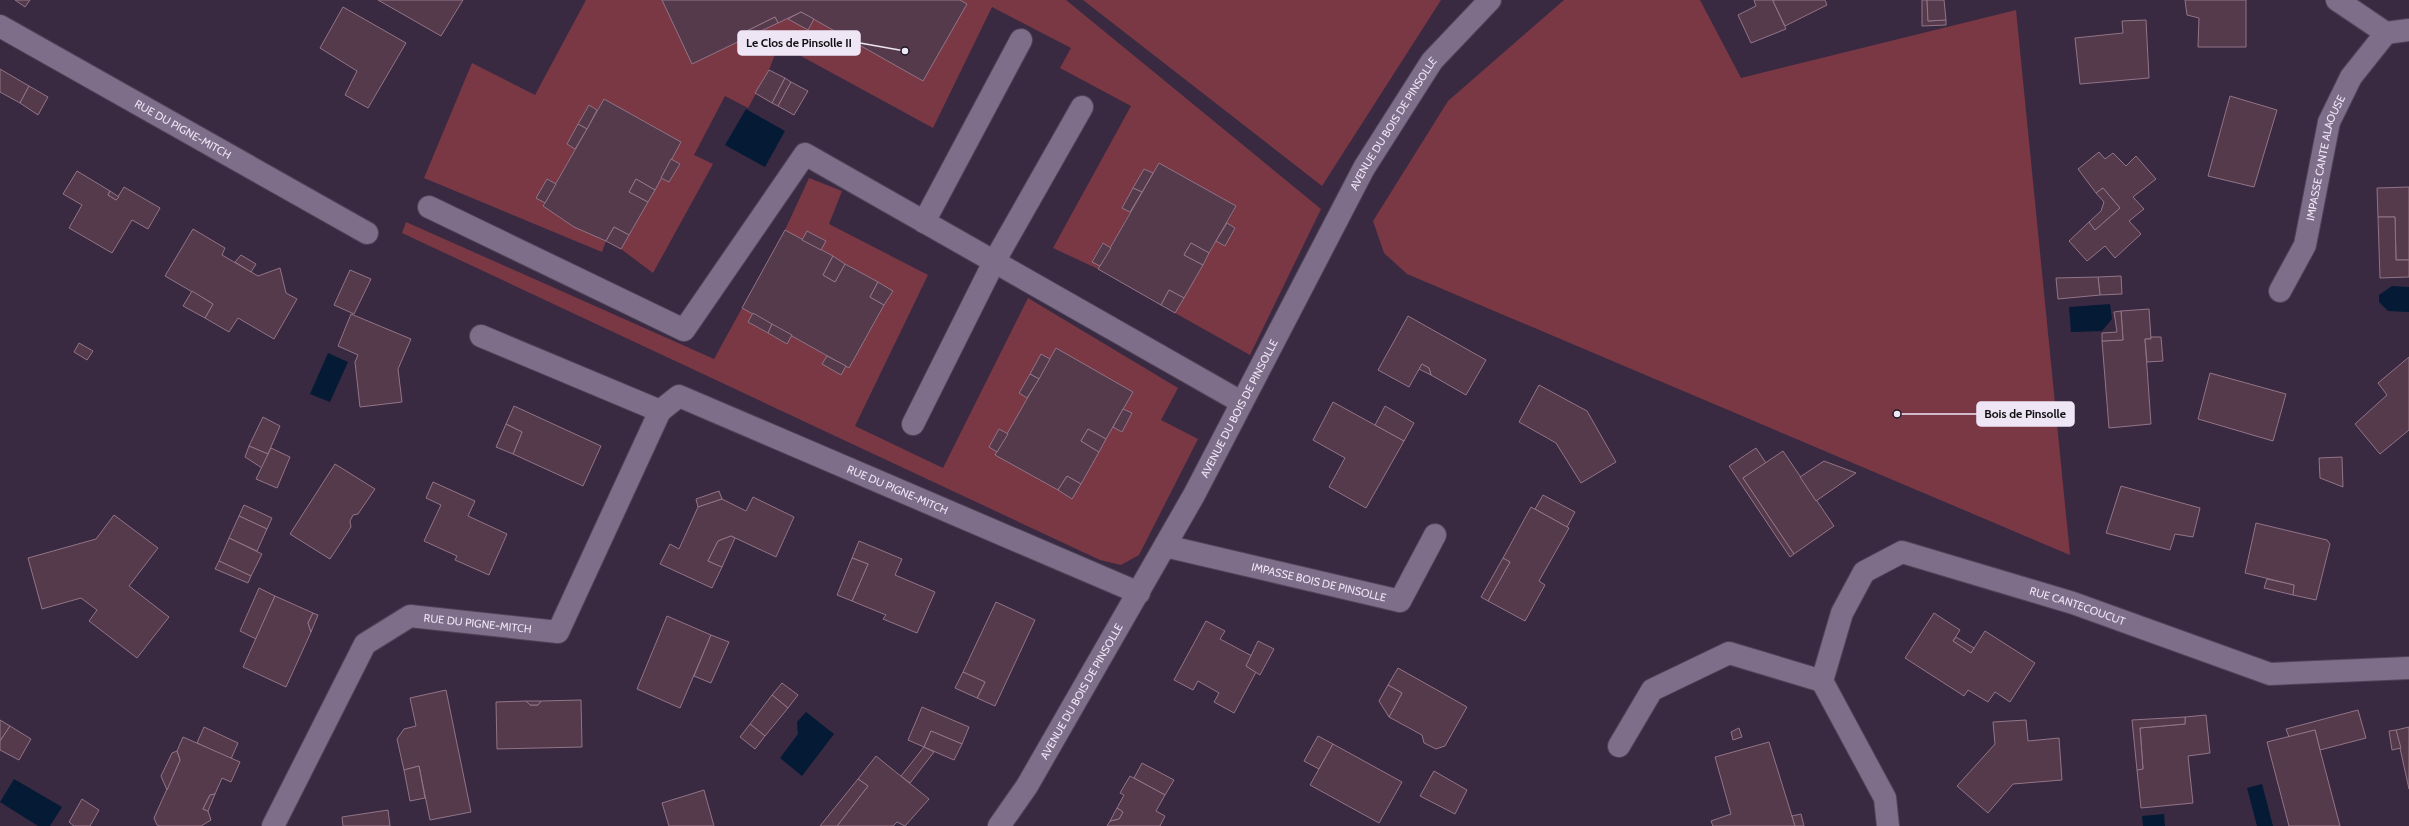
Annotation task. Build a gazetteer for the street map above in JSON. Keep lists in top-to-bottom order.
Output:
{
  "streets": {
    "street": [
      "AVENUE DU BOIS DE PINSOLLE",
      "RUE DU PIGNE-MITCH",
      "IMPASSE CANTE ALAOUSE",
      "IMPASSE BOIS DE PINSOLLE",
      "RUE CANTECOUCUT"
    ]
  },
  "crossings": [
    ["AVENUE DU BOIS DE PINSOLLE", "RUE DU PIGNE-MITCH"],
    ["AVENUE DU BOIS DE PINSOLLE", "IMPASSE BOIS DE PINSOLLE"]
  ],
  "places": ["Le Clos de Pinsolle II", "Bois de Pinsolle"]
}
